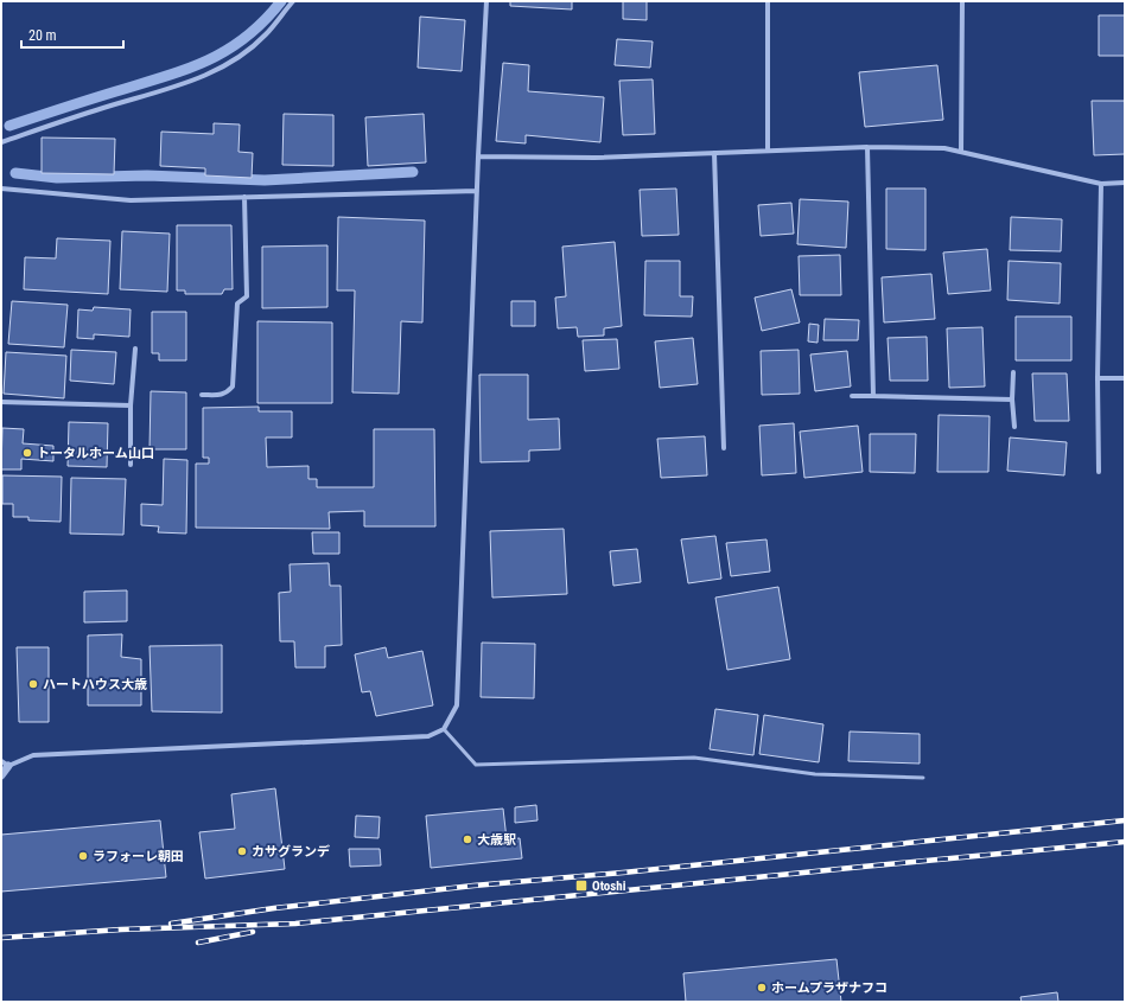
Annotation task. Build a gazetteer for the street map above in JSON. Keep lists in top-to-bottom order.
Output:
{
  "places": {
    "other": [
      "トータルホーム山口",
      "ハートハウス大歳",
      "大歳駅",
      "カサグランデ",
      "ラフォーレ朝田",
      "ホームプラザナフコ"
    ],
    "transit": ["Otoshi"]
  },
  "scale_bar": "20 m"
}
